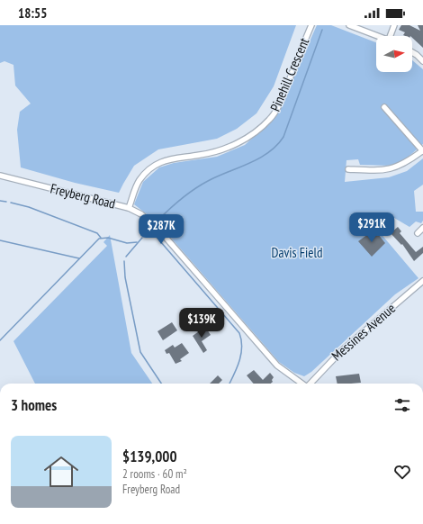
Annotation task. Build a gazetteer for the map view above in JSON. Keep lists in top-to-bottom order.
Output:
{
  "streets": {
    "street": ["Pinehill Crescent", "Freyberg Road", "Messines Avenue"]
  },
  "crossings": [
    ["Pinehill Crescent", "Freyberg Road"]
  ],
  "parks": ["Davis Field"],
  "north": "right",
  "page": {
    "status": "18:55",
    "price": ["$291K", "$287K", "$139K"],
    "heading": "3 homes",
    "list": [
      {
        "name": "$139,000",
        "note": "2 rooms · 60 m² · Freyberg Road"
      }
    ]
  }
}
